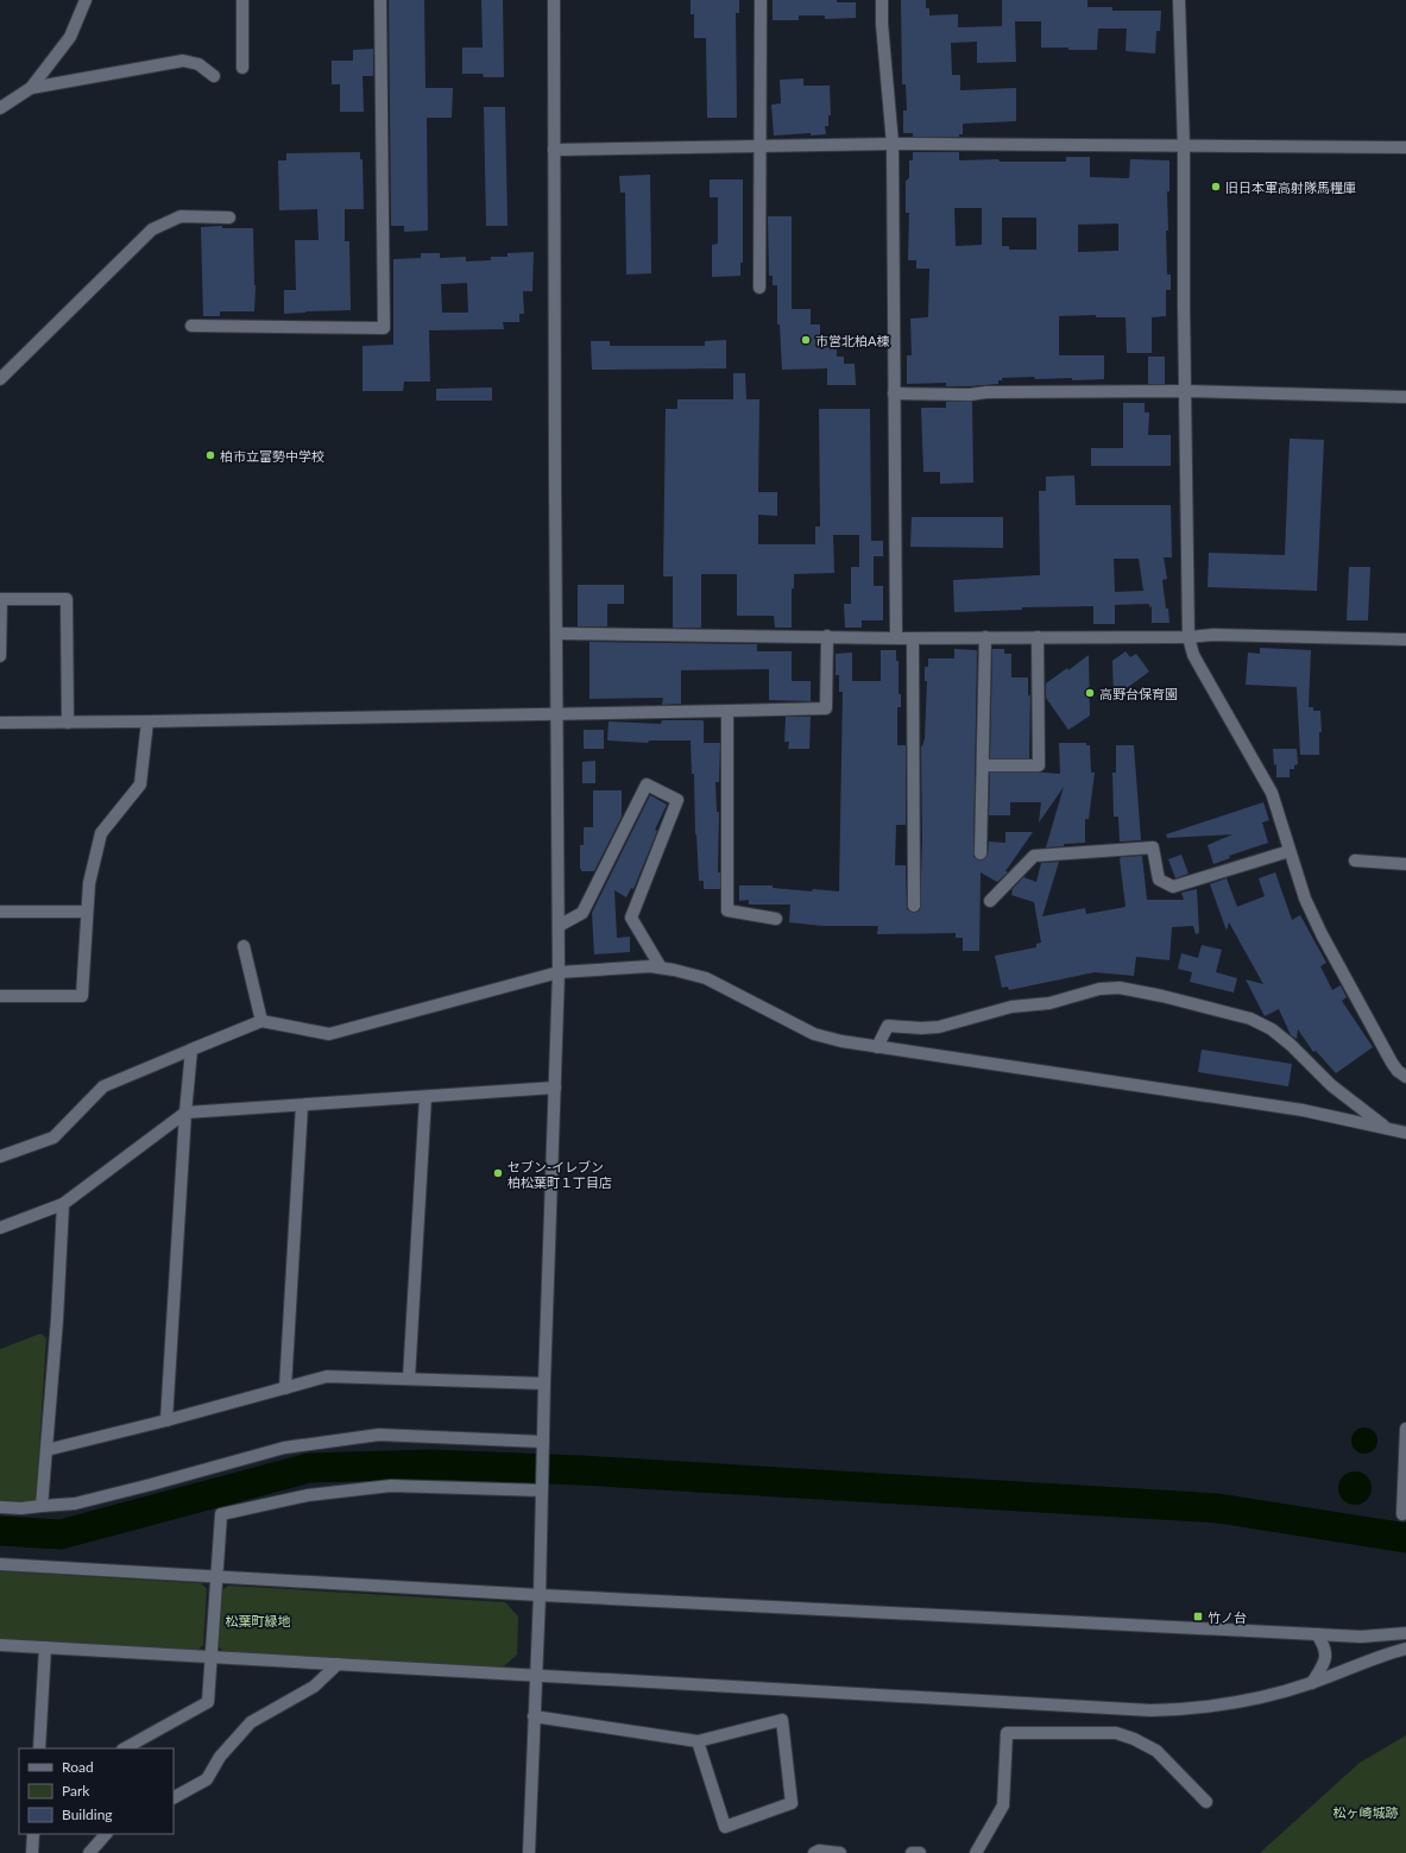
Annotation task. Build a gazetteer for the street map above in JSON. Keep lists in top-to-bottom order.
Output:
{
  "parks": ["松葉町緑地", "松ヶ崎城跡"],
  "places": {
    "other": [
      "旧日本軍高射隊馬糧庫",
      "市営北柏A棟",
      "柏市立富勢中学校",
      "高野台保育園",
      "セブン-イレブン 柏松葉町１丁目店"
    ],
    "transit": ["竹ノ台"]
  },
  "legend": ["Road", "Park", "Building"]
}
